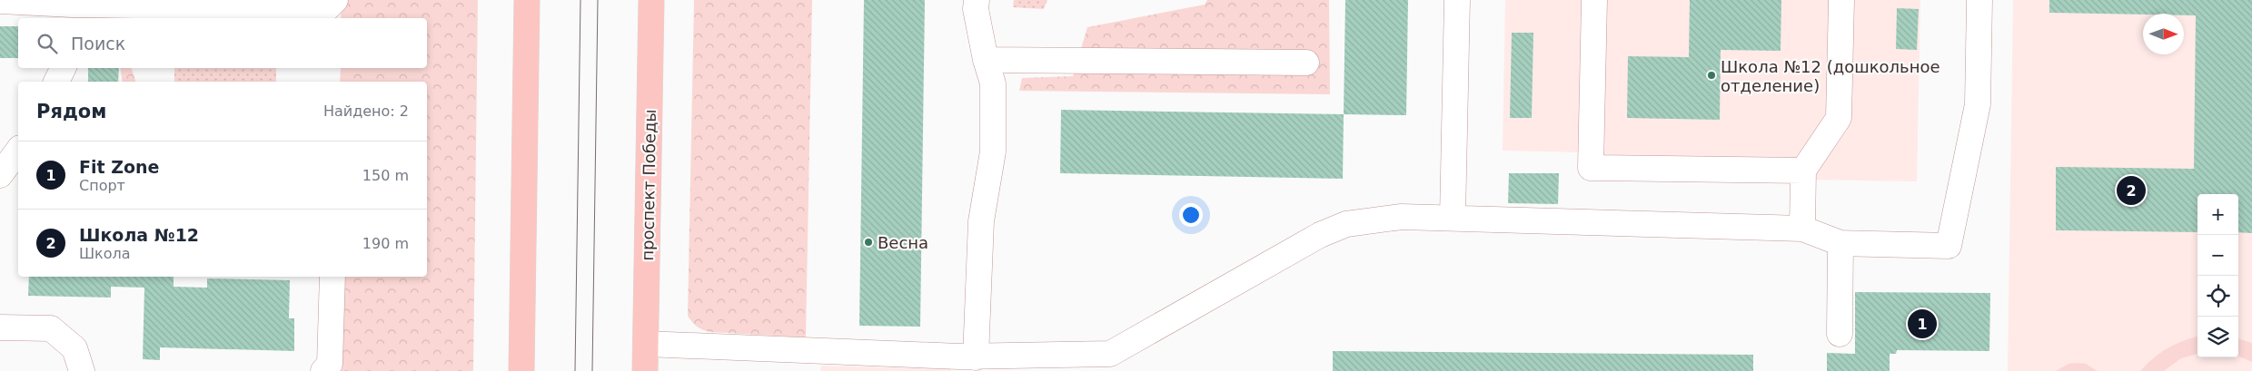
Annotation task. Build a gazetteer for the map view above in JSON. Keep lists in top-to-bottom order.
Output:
{
  "streets": {
    "main road": ["проспект Победы"]
  },
  "places": ["Школа №12 (дошкольное отделение)", "Весна"],
  "north": "right",
  "page": {
    "search": "Поиск",
    "heading": ["Рядом", "Найдено: 2"],
    "list": [
      {
        "mark": "1",
        "name": "Fit Zone",
        "note": "Спорт",
        "value": "150 m"
      },
      {
        "mark": "2",
        "name": "Школа №12",
        "note": "Школа",
        "value": "190 m"
      }
    ],
    "pins": ["2", "1"],
    "map_buttons": ["+", "−"]
  }
}
